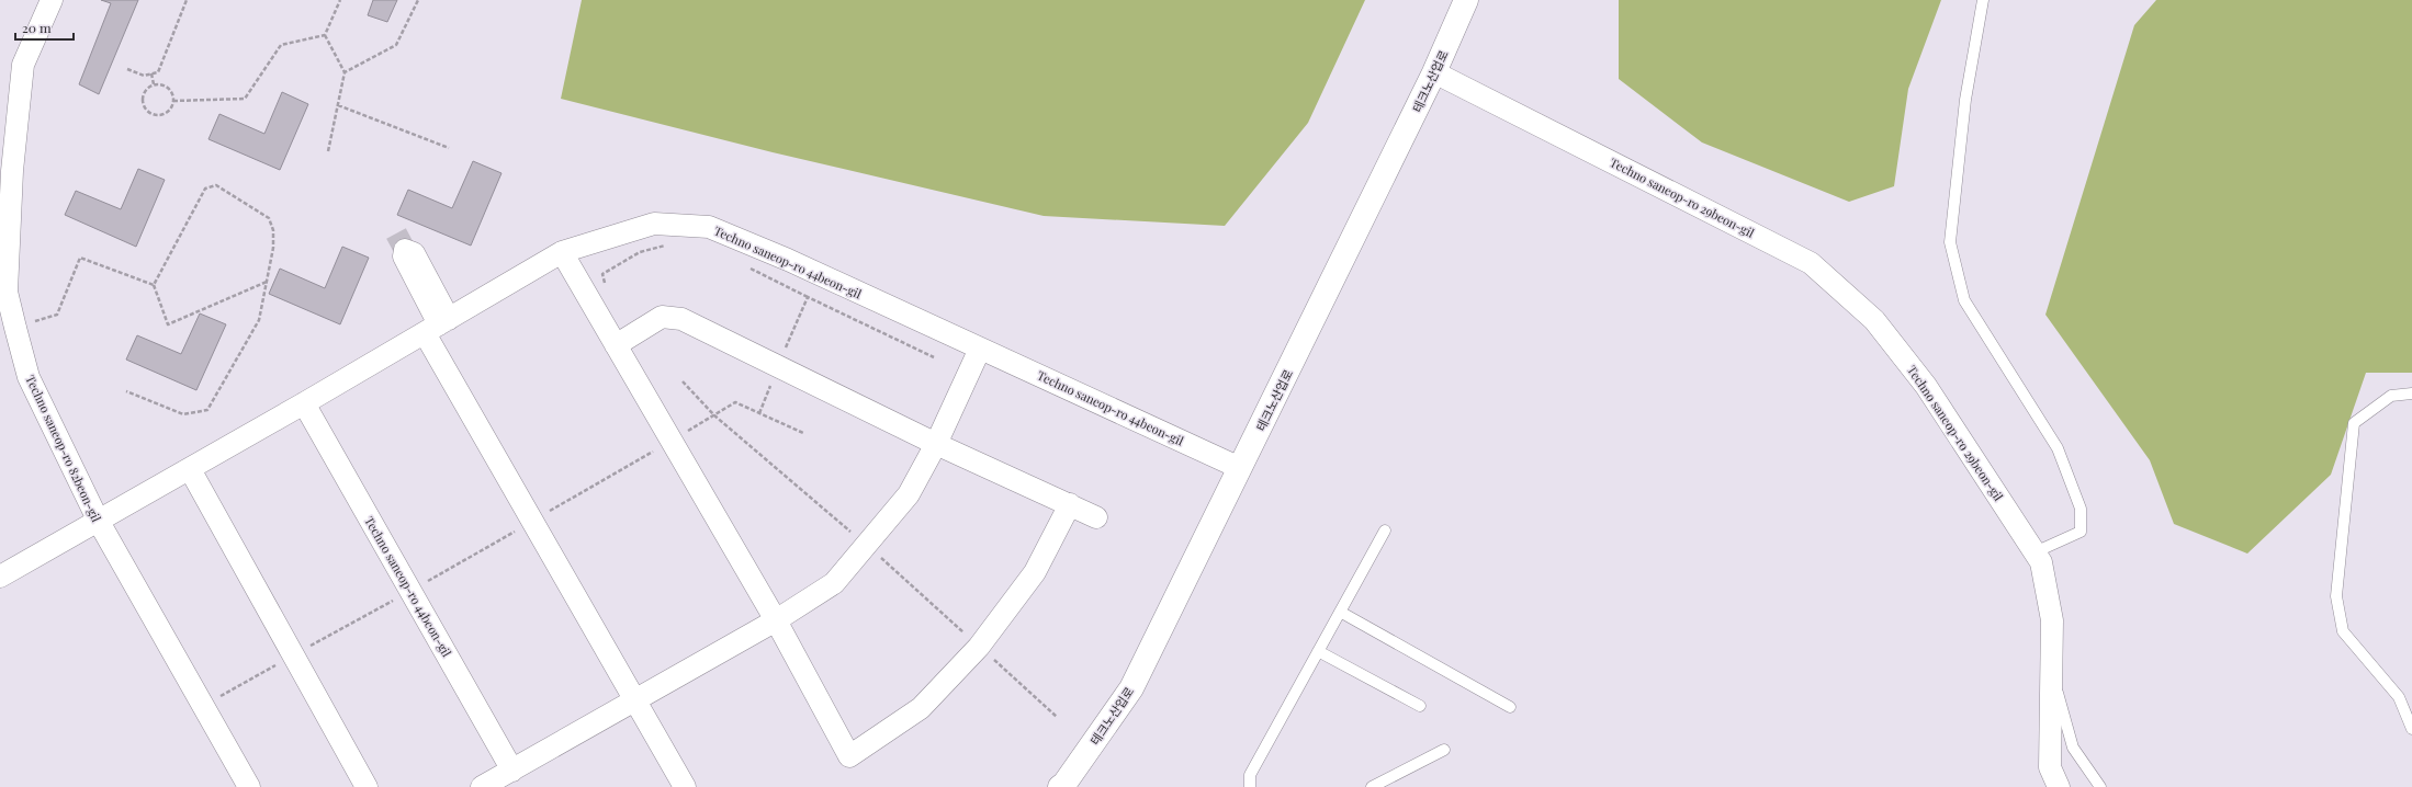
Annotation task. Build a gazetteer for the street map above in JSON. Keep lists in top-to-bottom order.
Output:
{
  "streets": {
    "main road": ["테크노산업로"],
    "street": ["Techno saneop-ro 29beon-gil", "Techno saneop-ro 44beon-gil", "Techno saneop-ro 82beon-gil"]
  },
  "crossings": [
    ["테크노산업로", "Techno saneop-ro 29beon-gil"],
    ["테크노산업로", "Techno saneop-ro 44beon-gil"],
    ["Techno saneop-ro 44beon-gil", "Techno saneop-ro 82beon-gil"]
  ],
  "scale_bar": "20 m"
}
